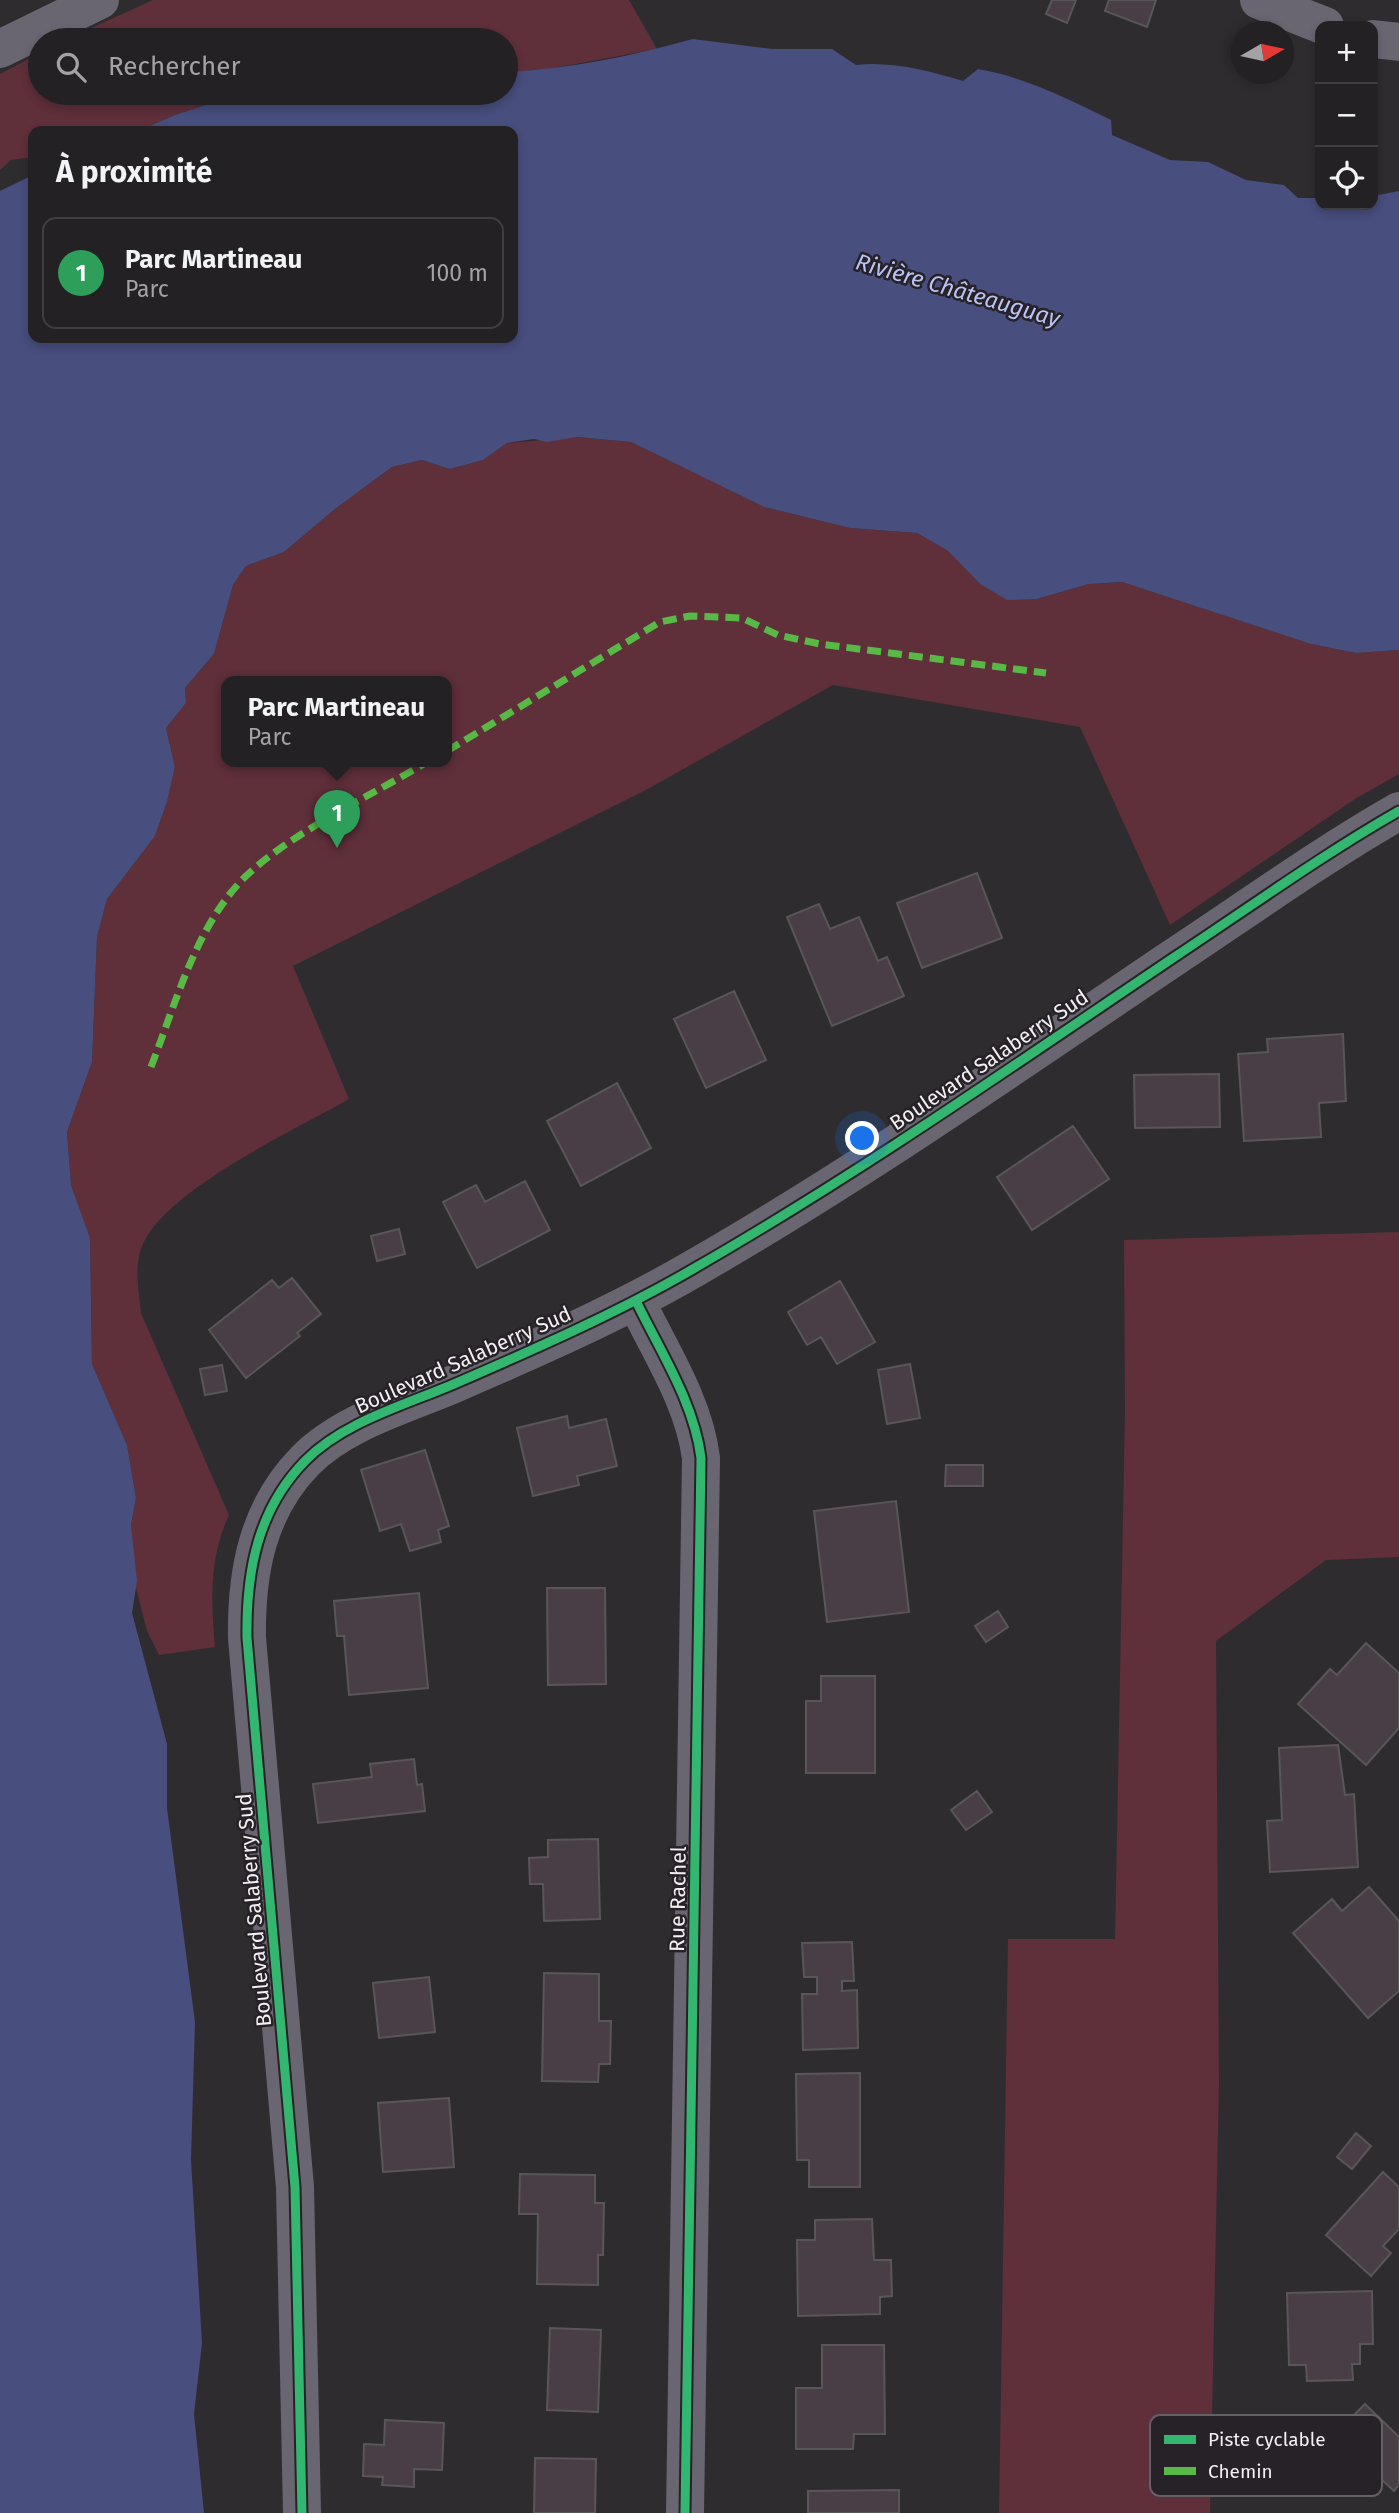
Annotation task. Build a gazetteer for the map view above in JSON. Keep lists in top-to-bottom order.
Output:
{
  "streets": {
    "street": ["Boulevard Salaberry Sud", "Rue Rachel"]
  },
  "crossings": [
    ["Boulevard Salaberry Sud", "Rue Rachel"]
  ],
  "water": ["Rivière Châteauguay"],
  "legend": ["Piste cyclable", "Chemin"],
  "north": "right",
  "page": {
    "map_buttons": ["+", "−"],
    "search": "Rechercher",
    "heading": "À proximité",
    "list": [
      {
        "mark": "1",
        "name": "Parc Martineau",
        "note": "Parc",
        "value": "100 m"
      }
    ],
    "popup": ["Parc Martineau", "Parc"],
    "pins": "1"
  }
}
